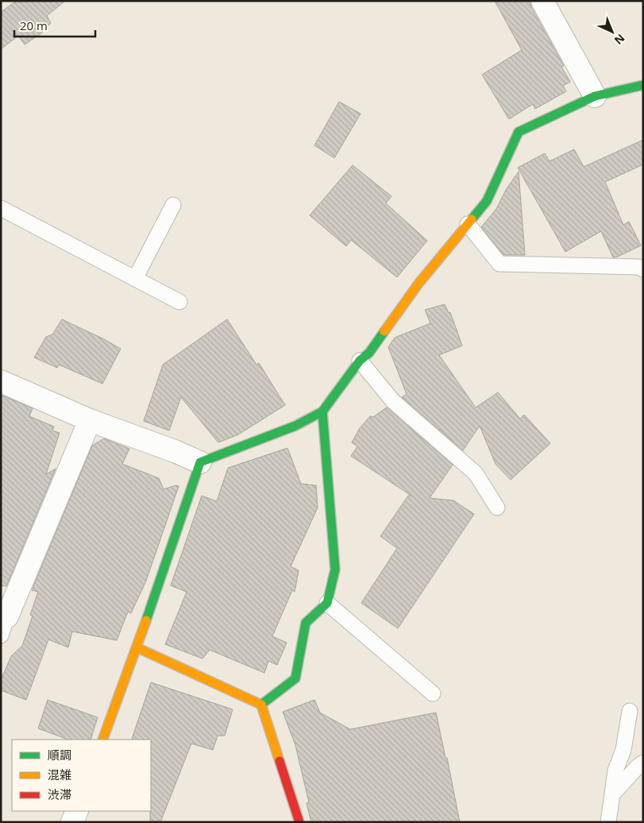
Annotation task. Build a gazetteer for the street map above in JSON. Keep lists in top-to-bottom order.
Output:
{
  "legend": ["順調", "混雑", "渋滞"],
  "scale_bar": "20 m",
  "north": "bottom right"
}
